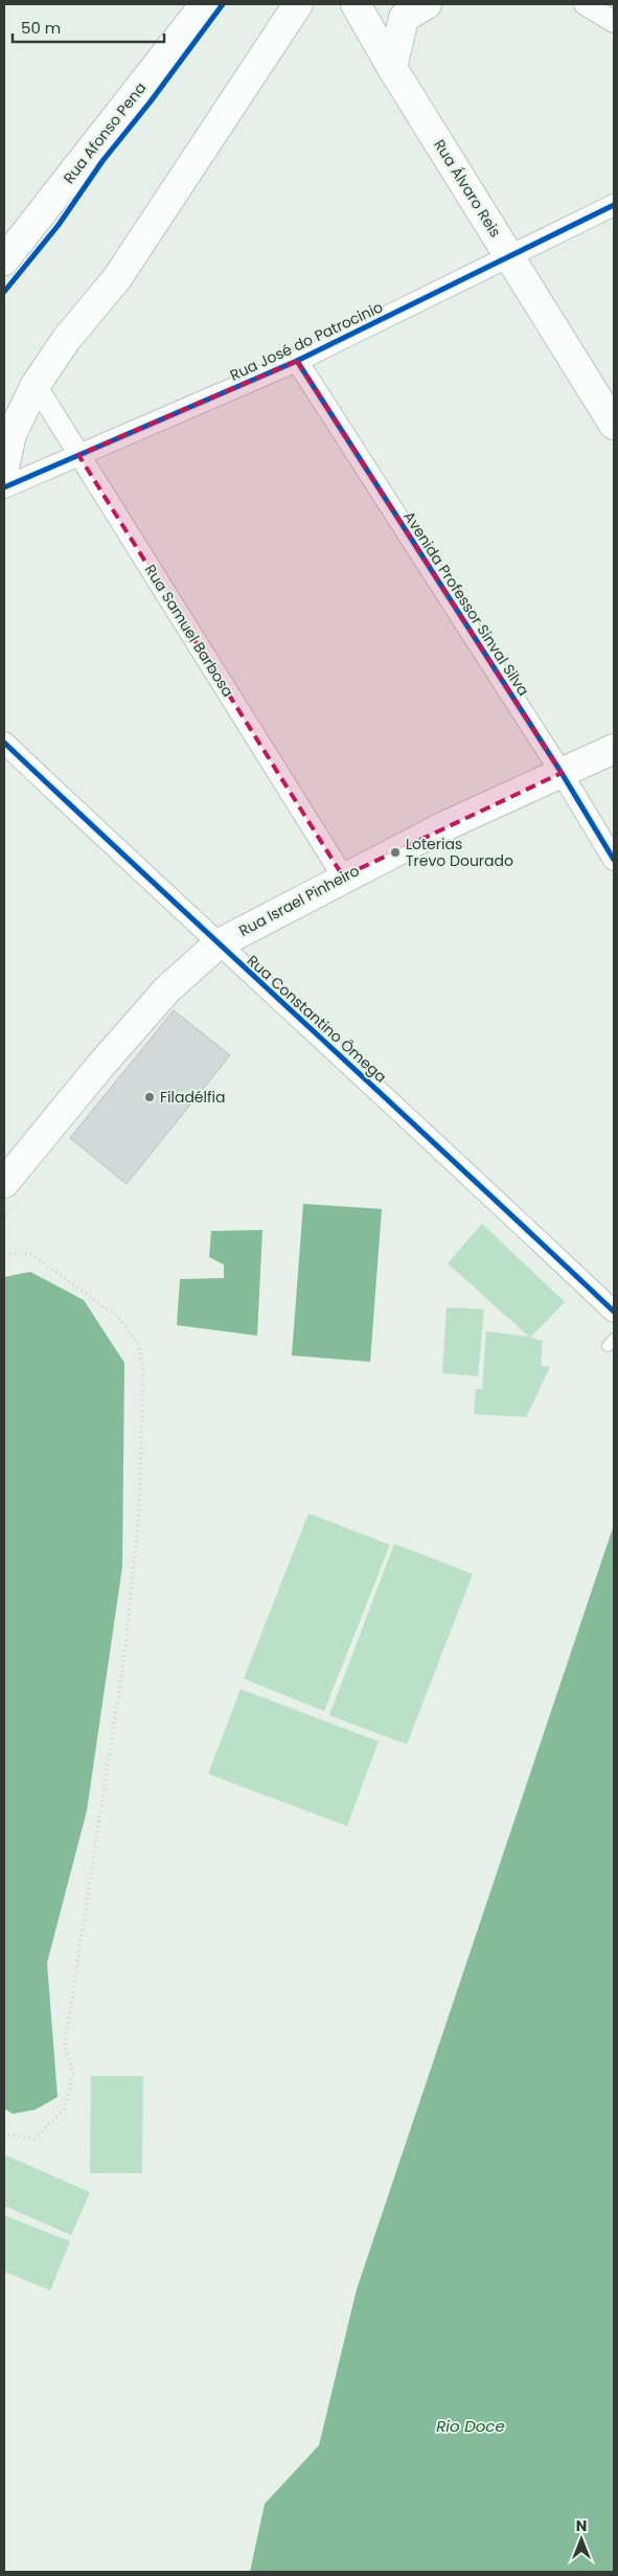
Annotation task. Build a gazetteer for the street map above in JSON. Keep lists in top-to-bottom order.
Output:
{
  "streets": {
    "main road": ["Rua Afonso Pena", "Rua Álvaro Reis", "Rua Israel Pinheiro"],
    "street": [
      "Rua José do Patrocinio",
      "Avenida Professor Sinval Silva",
      "Rua Samuel Barbosa",
      "Rua Constantino Ômega"
    ]
  },
  "crossings": [
    ["Rua Álvaro Reis", "Rua José do Patrocinio"],
    ["Rua José do Patrocinio", "Avenida Professor Sinval Silva"],
    ["Rua José do Patrocinio", "Rua Samuel Barbosa"],
    ["Avenida Professor Sinval Silva", "Rua Israel Pinheiro"],
    ["Rua Samuel Barbosa", "Rua Israel Pinheiro"],
    ["Rua Israel Pinheiro", "Rua Constantino Ômega"]
  ],
  "water": ["Rio Doce"],
  "places": ["Loterias Trevo Dourado", "Filadélfia"],
  "scale_bar": "50 m",
  "north": "top"
}
